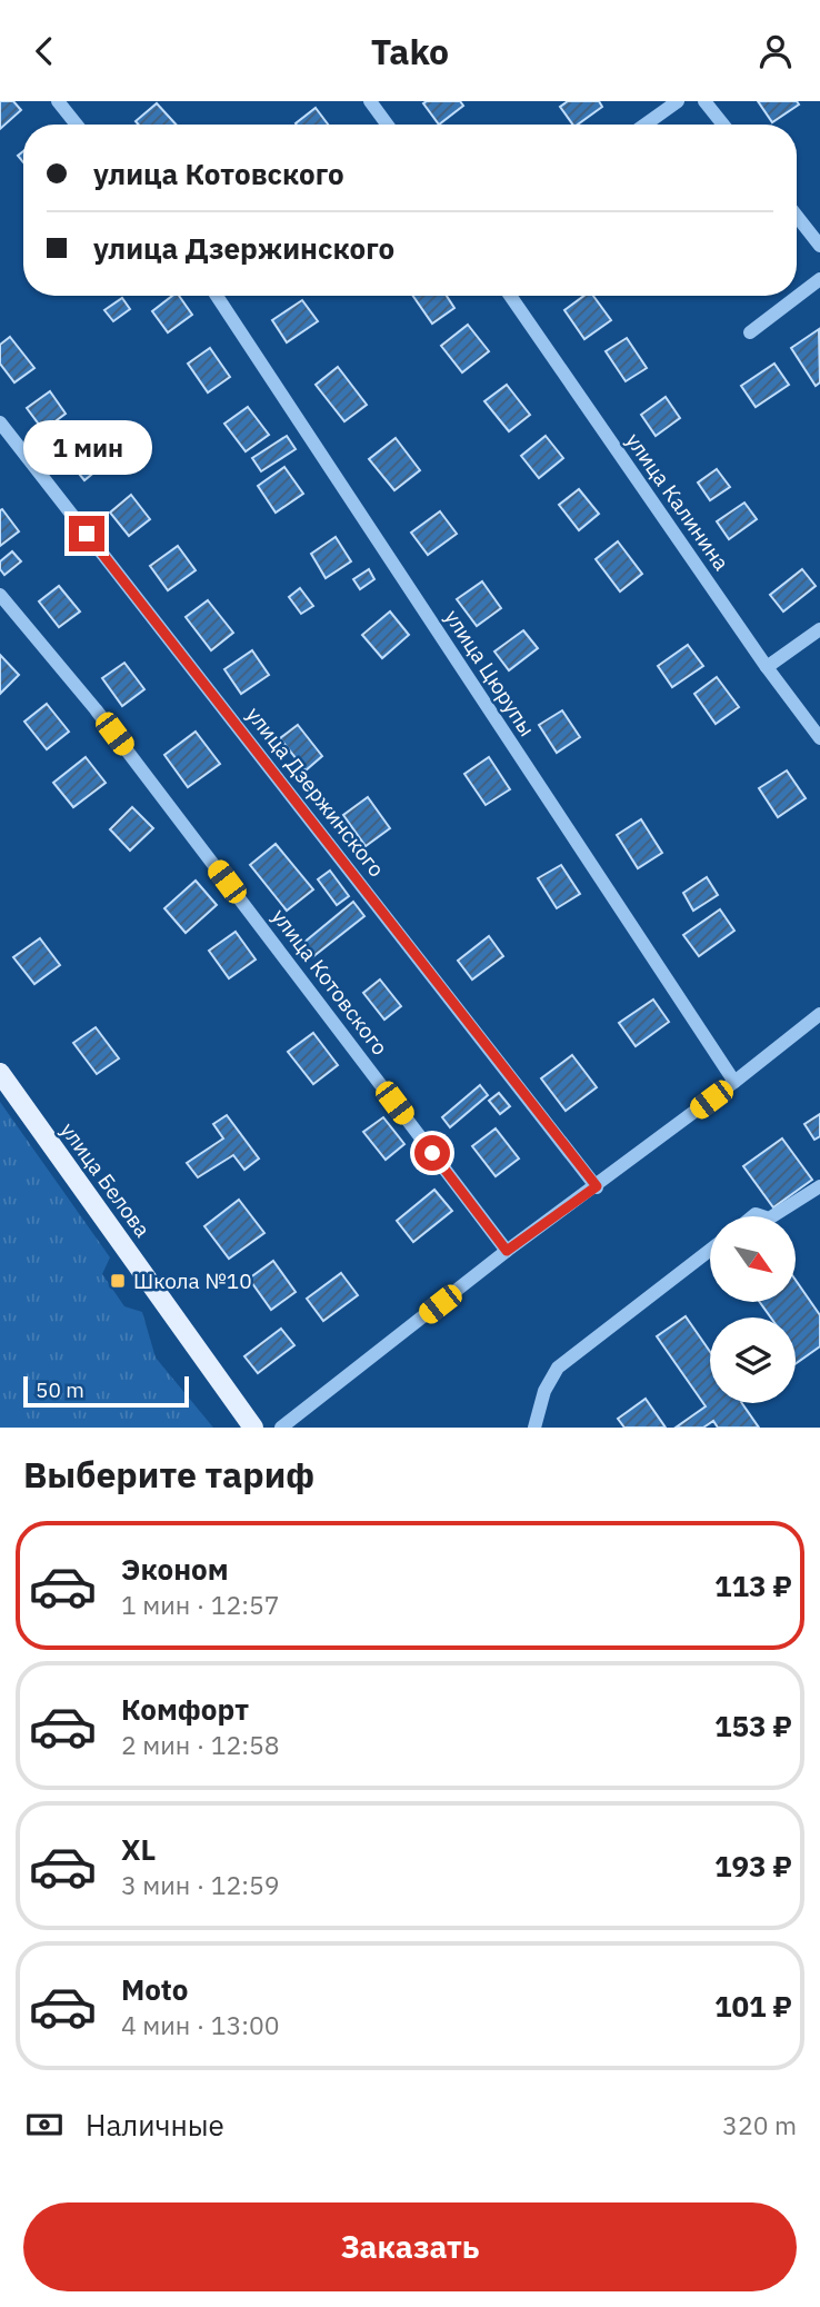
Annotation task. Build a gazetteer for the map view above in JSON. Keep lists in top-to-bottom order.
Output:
{
  "streets": {
    "main road": ["улица Белова"],
    "street": [
      "улица Калинина",
      "улица Цюрупы",
      "улица Дзержинского",
      "улица Котовского"
    ]
  },
  "places": {
    "transit": ["Школа №10"]
  },
  "scale_bar": "50 m",
  "north": "bottom right",
  "page": {
    "header": "Tako",
    "banner": ["улица Котовского", "улица Дзержинского"],
    "bubble": "1 мин",
    "scale": "50 m",
    "heading": "Выберите тариф",
    "list": [
      {
        "name": "Эконом",
        "note": "1 мин · 12:57",
        "value": "113 ₽"
      },
      {
        "name": "Комфорт",
        "note": "2 мин · 12:58",
        "value": "153 ₽"
      },
      {
        "name": "XL",
        "note": "3 мин · 12:59",
        "value": "193 ₽"
      },
      {
        "name": "Moto",
        "note": "4 мин · 13:00",
        "value": "101 ₽"
      }
    ],
    "pay": ["Наличные", "320 m"],
    "buttons": "Заказать"
  }
}
